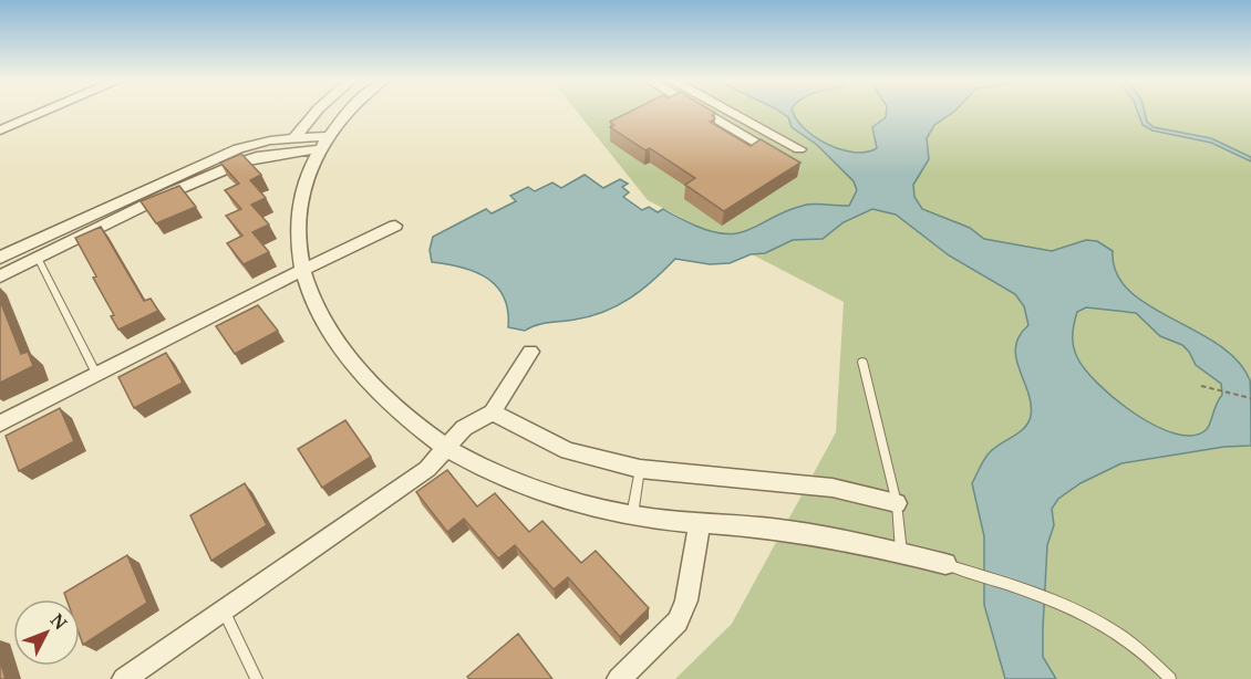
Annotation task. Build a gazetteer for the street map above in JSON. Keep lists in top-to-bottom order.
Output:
{
  "north": "top right"
}
